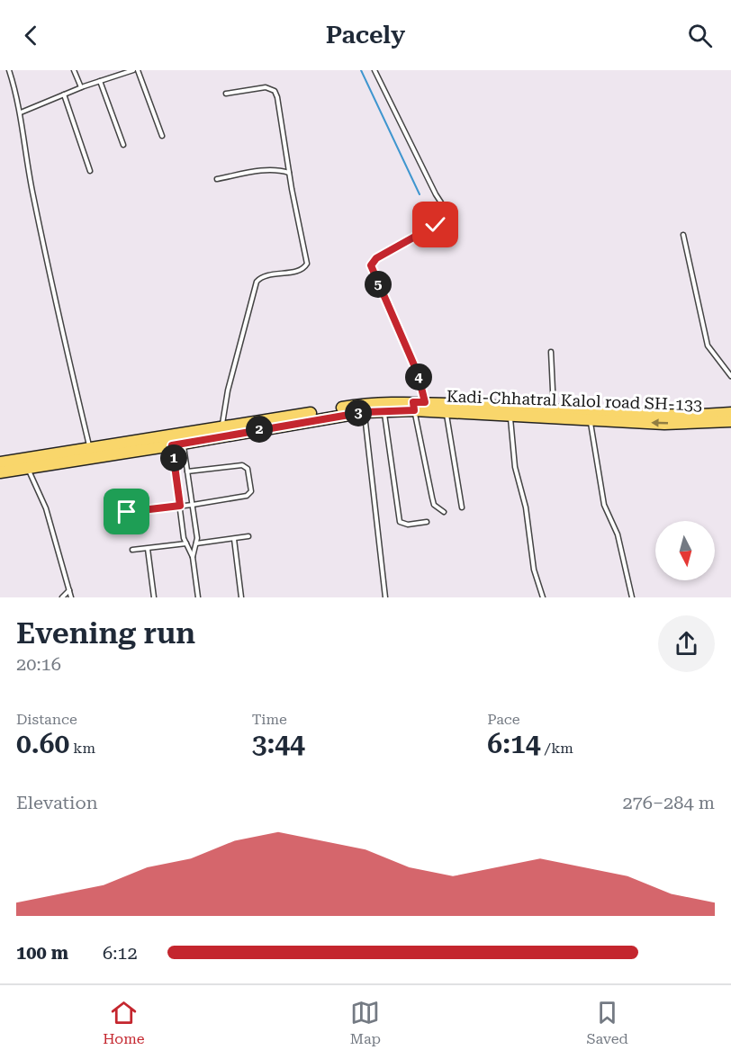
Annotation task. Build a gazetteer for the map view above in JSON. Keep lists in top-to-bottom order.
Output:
{
  "streets": {
    "main road": ["Kadi-Chhatral Kalol road SH-133"]
  },
  "north": "bottom",
  "page": {
    "header": "Pacely",
    "pins": [
      "5",
      "4",
      "3",
      "2",
      "1"
    ],
    "heading": ["Evening run", "20:16"],
    "stats": [
      ["Distance", "0.60 km"],
      ["Time", "3:44"],
      ["Pace", "6:14 /km"]
    ],
    "chart": ["Elevation", "276–284 m"],
    "list": [
      {
        "name": "100 m",
        "note": "6:12"
      }
    ],
    "tabs": ["Home", "Map", "Saved"]
  }
}
